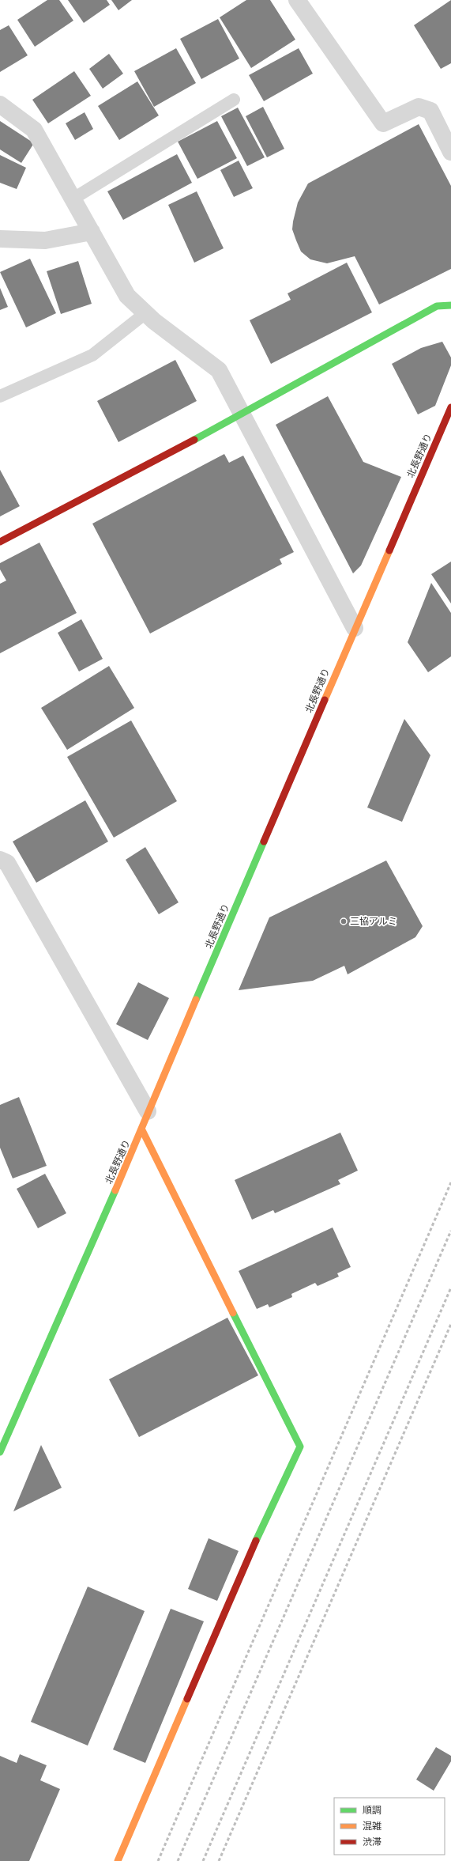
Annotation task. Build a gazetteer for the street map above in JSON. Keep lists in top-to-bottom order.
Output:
{
  "streets": {
    "street": ["北長野通り"]
  },
  "places": ["三協アルミ"],
  "legend": ["順調", "混雑", "渋滞"]
}
